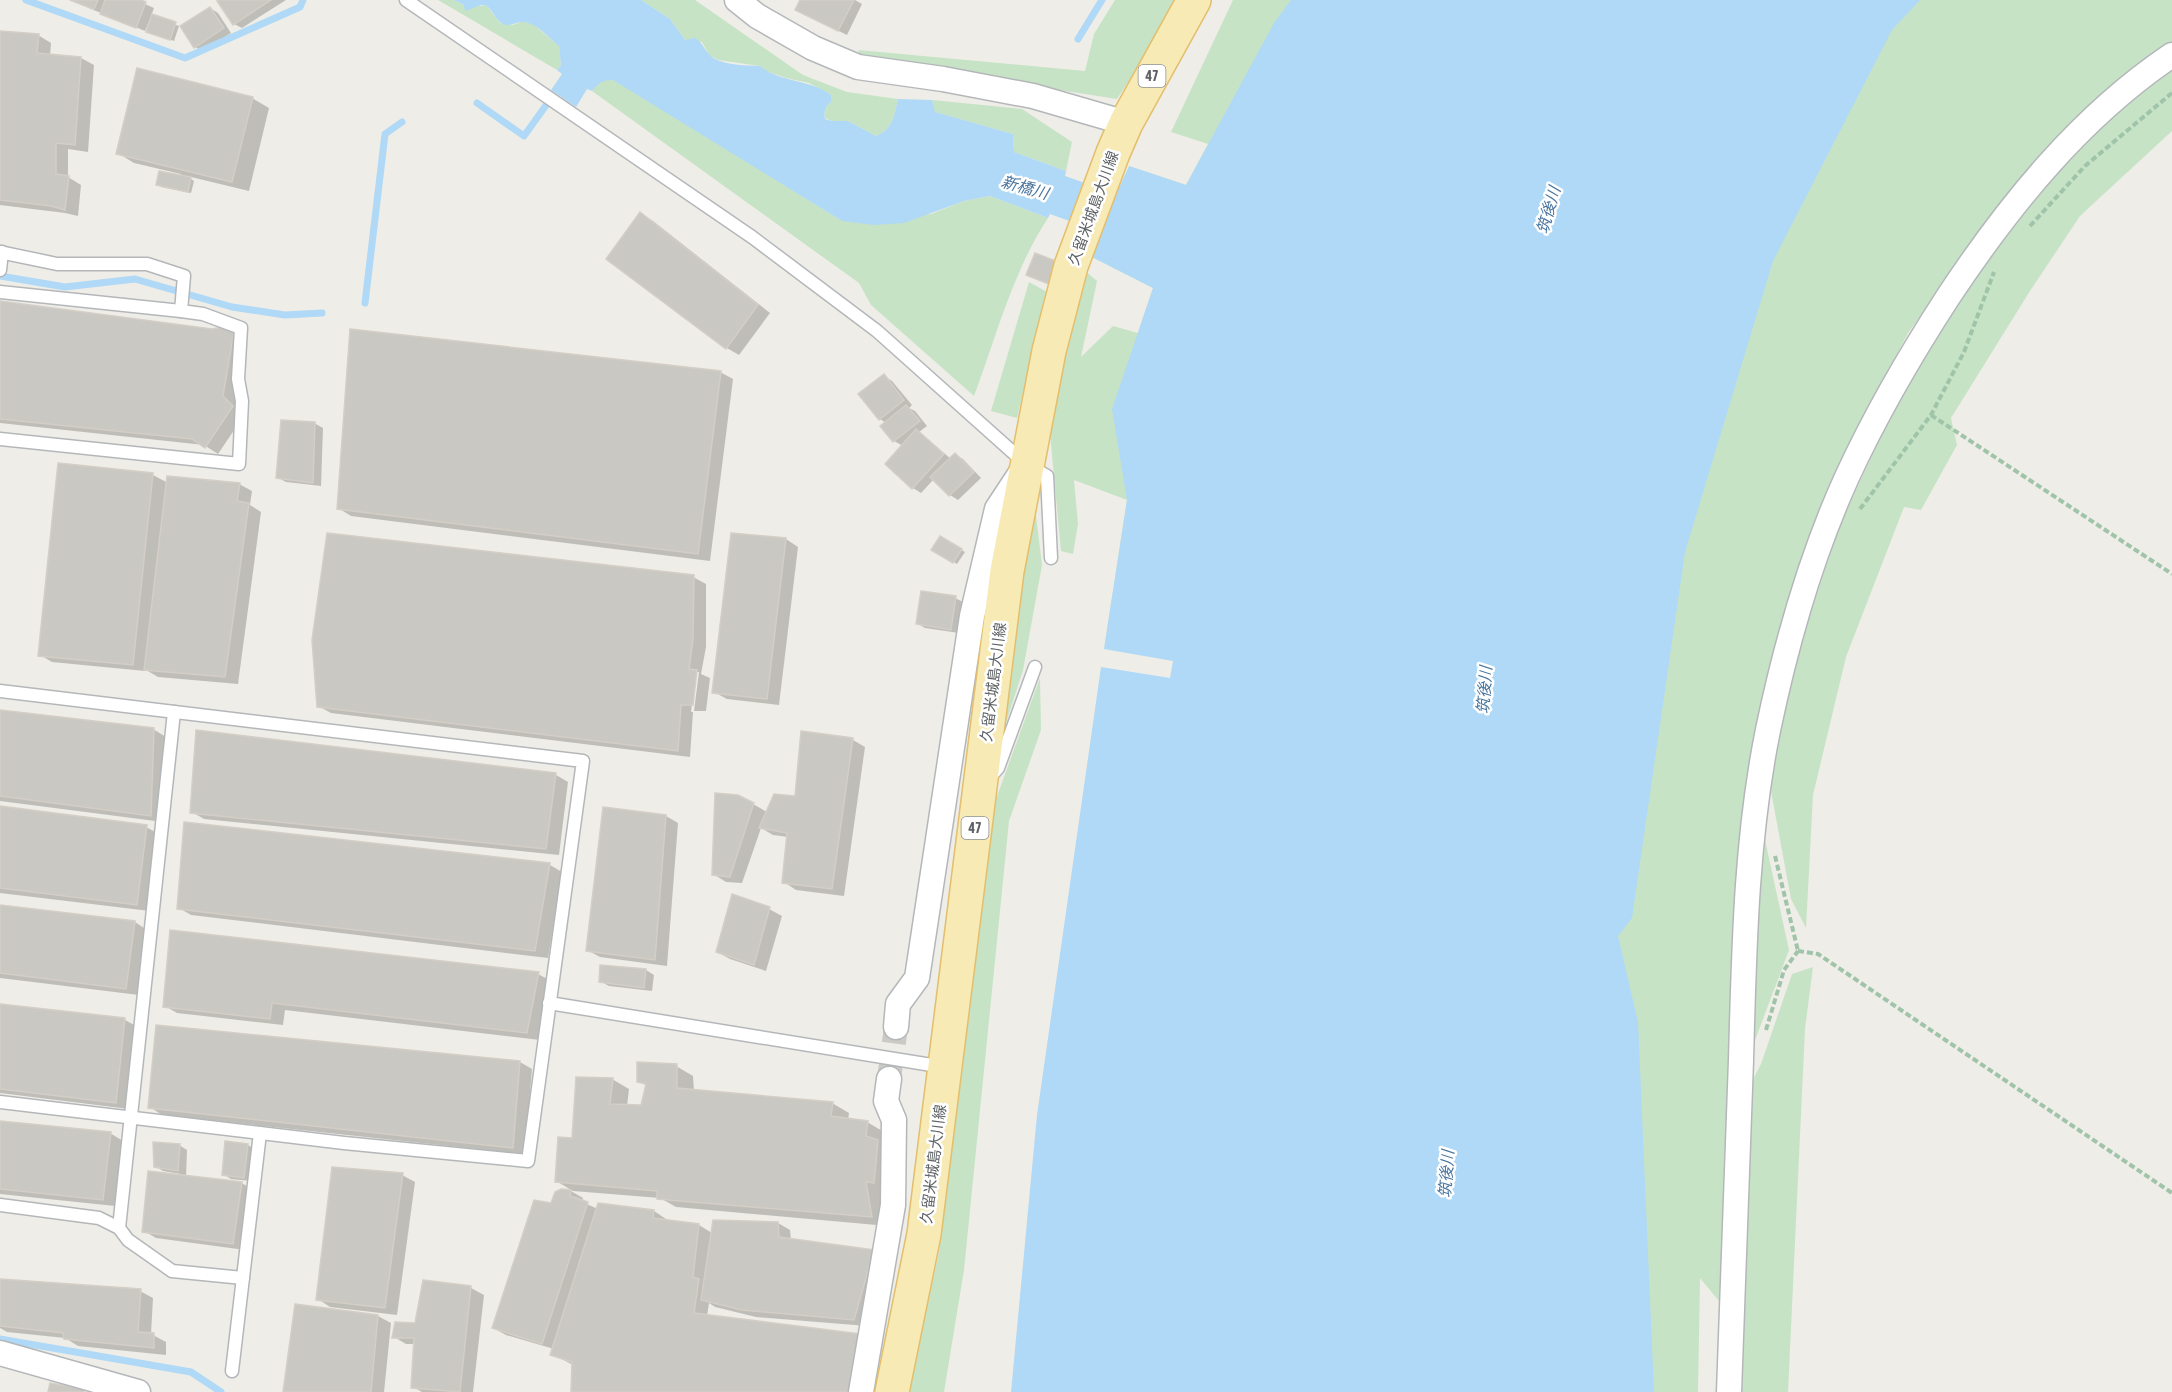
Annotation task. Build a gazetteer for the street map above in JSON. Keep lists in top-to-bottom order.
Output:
{
  "streets": {
    "main road": ["47", "久留米城島大川線"]
  },
  "water": ["新橋川", "筑後川"]
}
